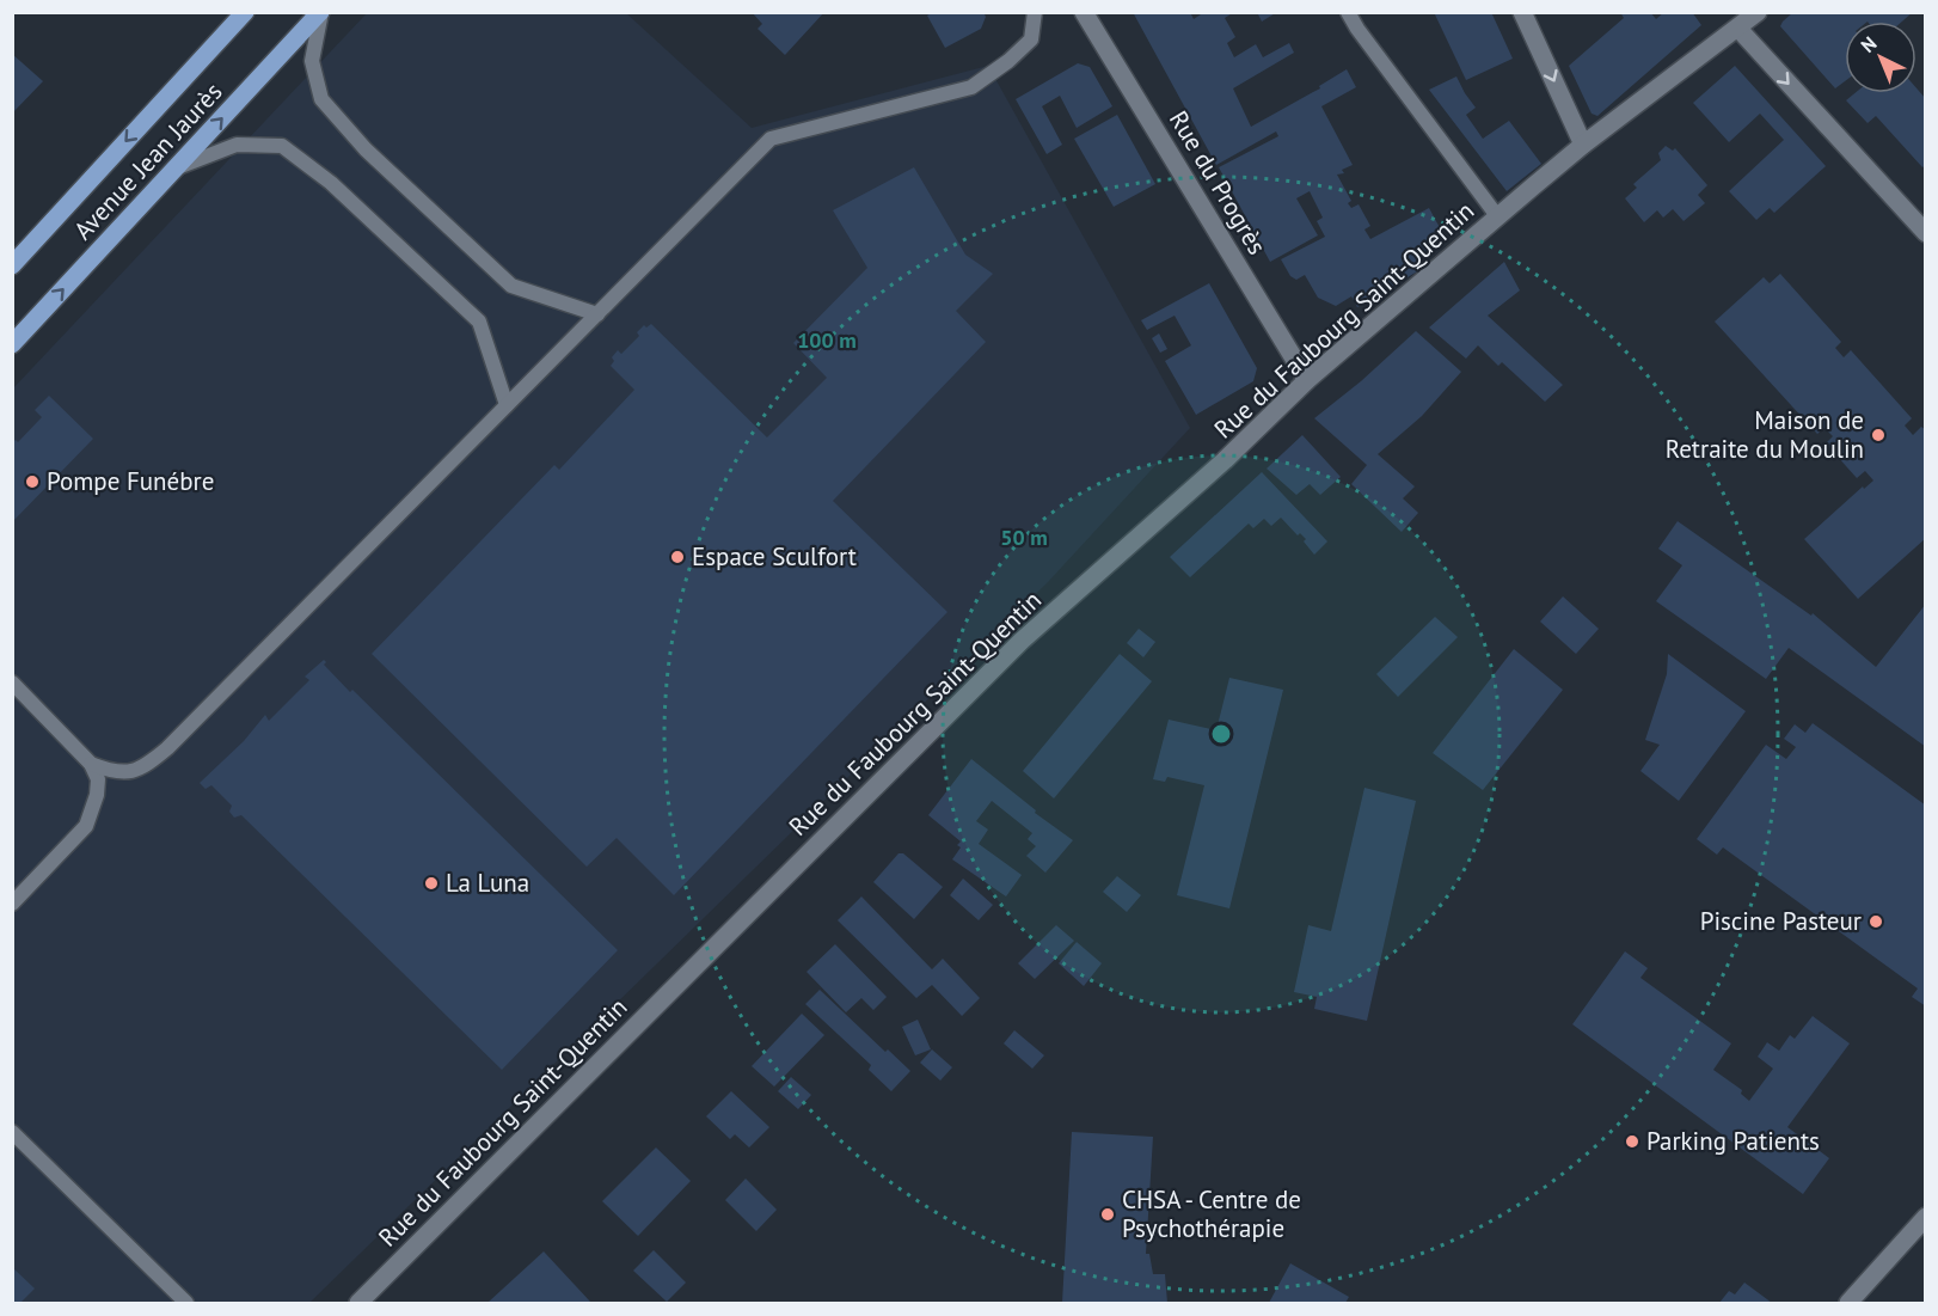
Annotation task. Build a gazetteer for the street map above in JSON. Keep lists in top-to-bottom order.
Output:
{
  "streets": {
    "main road": ["Avenue Jean Jaurès"],
    "street": ["Rue du Progrès", "Rue du Faubourg Saint-Quentin"]
  },
  "crossings": [
    ["Rue du Progrès", "Rue du Faubourg Saint-Quentin"]
  ],
  "places": [
    "Maison de Retraite du Moulin",
    "Pompe Funébre",
    "Espace Sculfort",
    "La Luna",
    "Piscine Pasteur",
    "Parking Patients",
    "CHSA - Centre de Psychothérapie"
  ],
  "north": "top left",
  "rings": ["100 m", "50 m"]
}
